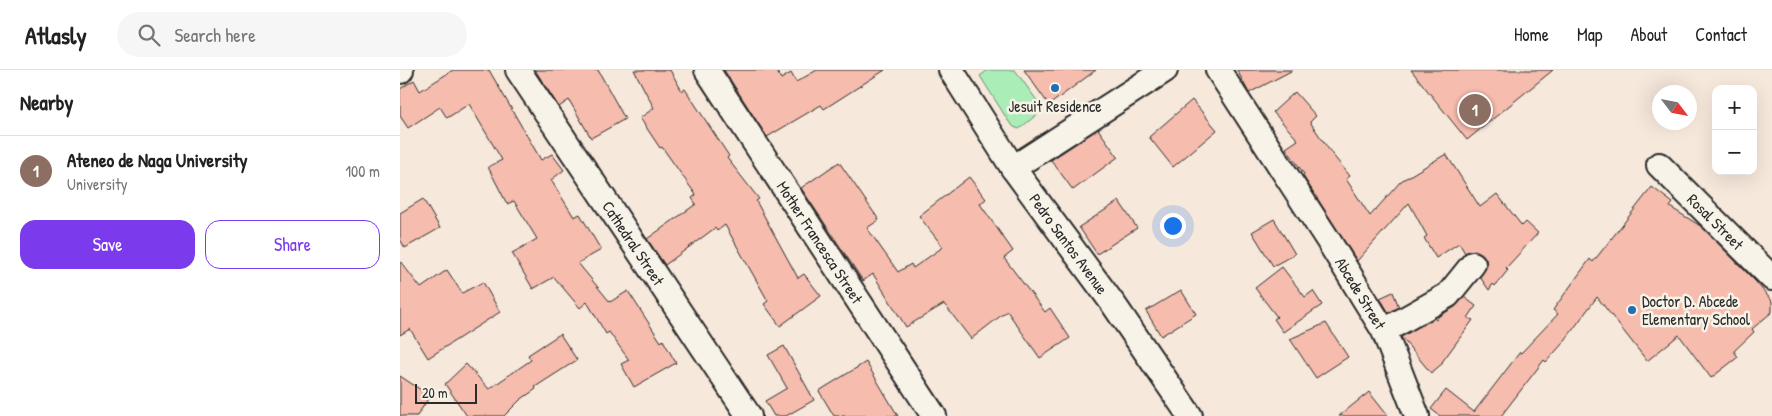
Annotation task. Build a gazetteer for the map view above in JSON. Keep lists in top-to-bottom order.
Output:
{
  "streets": {
    "street": [
      "Rosal Street",
      "Cathedral Street",
      "Mother Francesca Street",
      "Pedro Santos Avenue",
      "Abcede Street"
    ]
  },
  "places": ["Jesuit Residence", "Doctor D. Abcede Elementary School"],
  "scale_bar": "20 m",
  "north": "bottom right",
  "page": {
    "header": "Atlasly",
    "search": "Search here",
    "nav": [
      "Home",
      "Map",
      "About",
      "Contact"
    ],
    "heading": "Nearby",
    "map_buttons": ["+", "−"],
    "pins": "1",
    "list": [
      {
        "mark": "1",
        "name": "Ateneo de Naga University",
        "note": "University",
        "value": "100 m"
      }
    ],
    "buttons": ["Save", "Share"],
    "scale": "20 m"
  }
}
